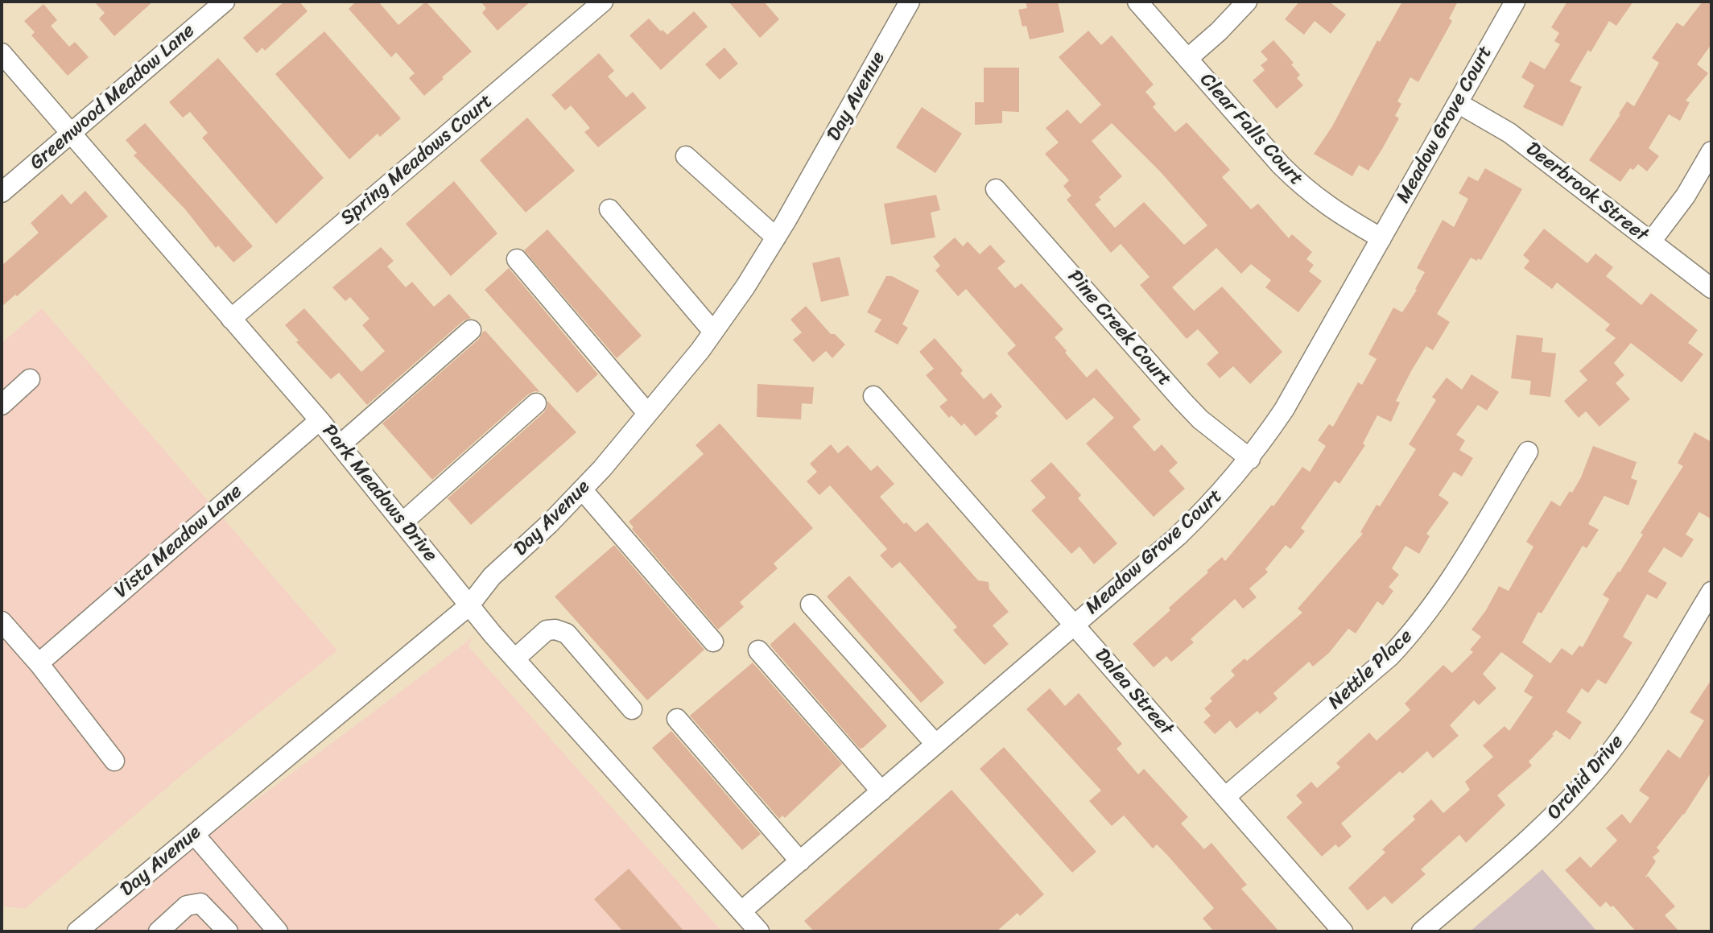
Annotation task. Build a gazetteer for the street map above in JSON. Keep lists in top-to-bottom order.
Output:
{
  "streets": {
    "street": [
      "Day Avenue",
      "Greenwood Meadow Lane",
      "Meadow Grove Court",
      "Clear Falls Court",
      "Spring Meadows Court",
      "Deerbrook Street",
      "Pine Creek Court",
      "Park Meadows Drive",
      "Vista Meadow Lane",
      "Nettle Place",
      "Dalea Street",
      "Orchid Drive"
    ]
  },
  "crossings": [
    ["Day Avenue", "Park Meadows Drive"],
    ["Greenwood Meadow Lane", "Park Meadows Drive"],
    ["Meadow Grove Court", "Clear Falls Court"],
    ["Meadow Grove Court", "Deerbrook Street"],
    ["Meadow Grove Court", "Pine Creek Court"],
    ["Meadow Grove Court", "Park Meadows Drive"],
    ["Meadow Grove Court", "Dalea Street"],
    ["Spring Meadows Court", "Park Meadows Drive"],
    ["Park Meadows Drive", "Vista Meadow Lane"],
    ["Nettle Place", "Dalea Street"]
  ]
}
